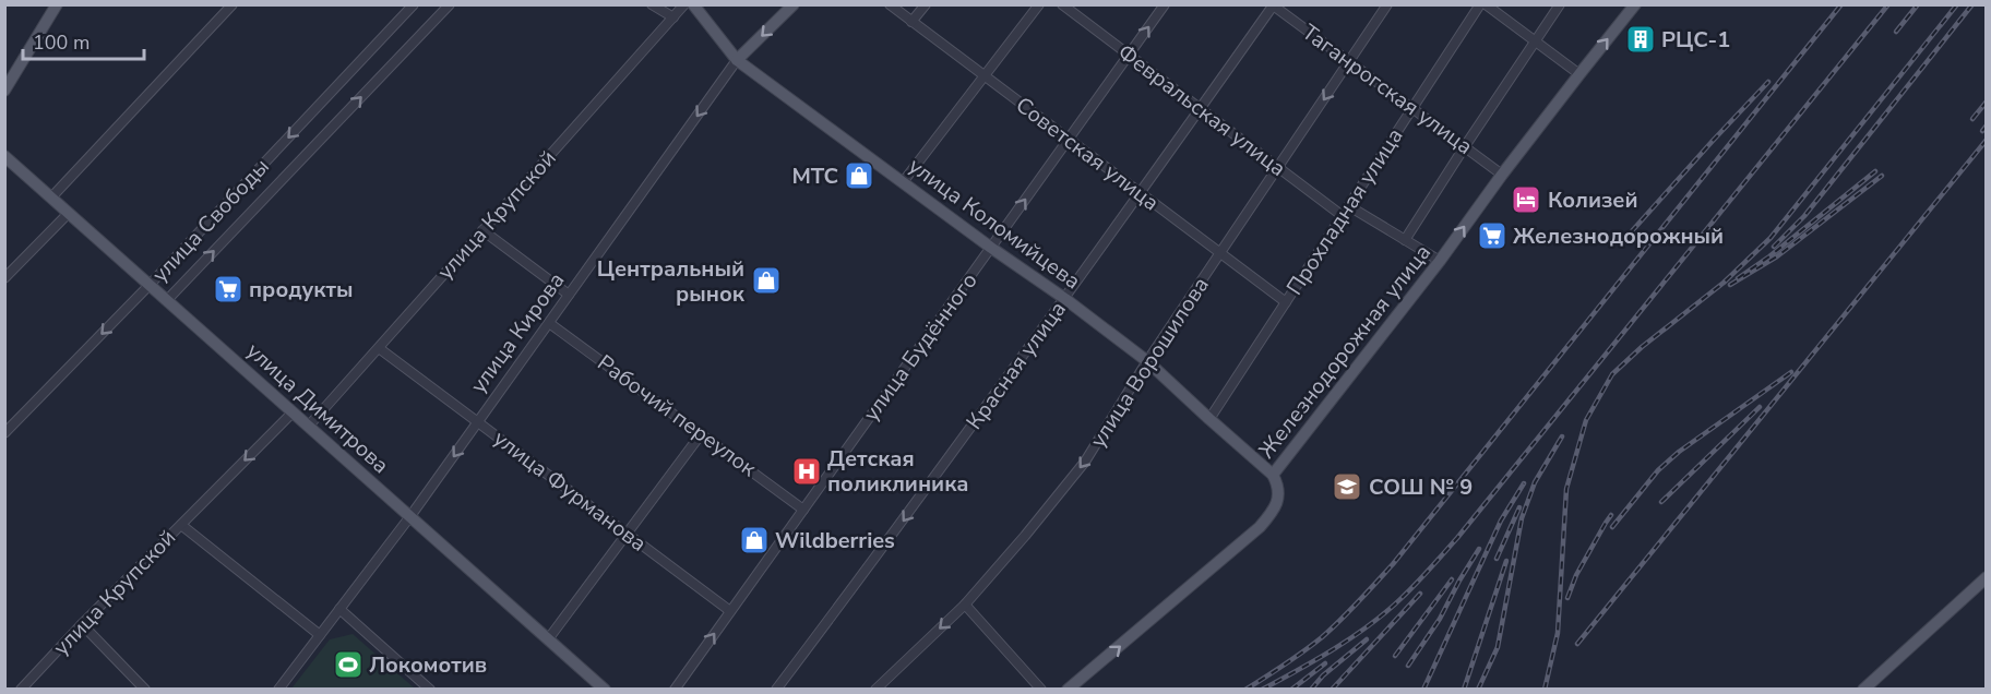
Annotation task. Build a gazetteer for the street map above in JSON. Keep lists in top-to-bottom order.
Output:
{
  "streets": {
    "main road": [
      "улица Коломийцева",
      "улица Кирова",
      "Железнодорожная улица",
      "улица Димитрова"
    ],
    "street": [
      "Таганрогская улица",
      "Февральская улица",
      "Советская улица",
      "Прохладная улица",
      "улица Крупской",
      "улица Свободы",
      "улица Будённого",
      "улица Ворошилова",
      "Красная улица",
      "Рабочий переулок",
      "улица Фурманова"
    ]
  },
  "crossings": [
    ["Таганрогская улица", "Прохладная улица"],
    ["Таганрогская улица", "Железнодорожная улица"],
    ["Таганрогская улица", "улица Ворошилова"],
    ["Таганрогская улица", "Красная улица"],
    ["Февральская улица", "Прохладная улица"],
    ["Февральская улица", "улица Будённого"],
    ["Февральская улица", "улица Ворошилова"],
    ["Февральская улица", "Красная улица"],
    ["Советская улица", "Прохладная улица"],
    ["Советская улица", "улица Будённого"],
    ["Советская улица", "улица Ворошилова"],
    ["Советская улица", "Красная улица"],
    ["Прохладная улица", "улица Коломийцева"],
    ["улица Крупской", "улица Димитрова"],
    ["улица Крупской", "улица Фурманова"],
    ["улица Свободы", "улица Димитрова"],
    ["улица Коломийцева", "улица Кирова"],
    ["улица Коломийцева", "улица Будённого"],
    ["улица Коломийцева", "Железнодорожная улица"],
    ["улица Коломийцева", "улица Ворошилова"],
    ["улица Коломийцева", "Красная улица"],
    ["улица Кирова", "улица Димитрова"],
    ["улица Кирова", "Рабочий переулок"],
    ["улица Кирова", "улица Фурманова"],
    ["улица Будённого", "Рабочий переулок"],
    ["улица Будённого", "улица Фурманова"]
  ],
  "one_way": [
    "улица Кирова",
    "Железнодорожная улица",
    "улица Ворошилова",
    "Красная улица"
  ],
  "places": {
    "building": ["РЦС-1"],
    "shop": ["МТС", "Центральный рынок", "Wildberries"],
    "hotel": ["Колизей"],
    "supermarket": ["Железнодорожный", "продукты"],
    "hospital": ["Детская поликлиника"],
    "school or university": ["СОШ № 9"],
    "sports": ["Локомотив"]
  },
  "scale_bar": "100 m"
}
